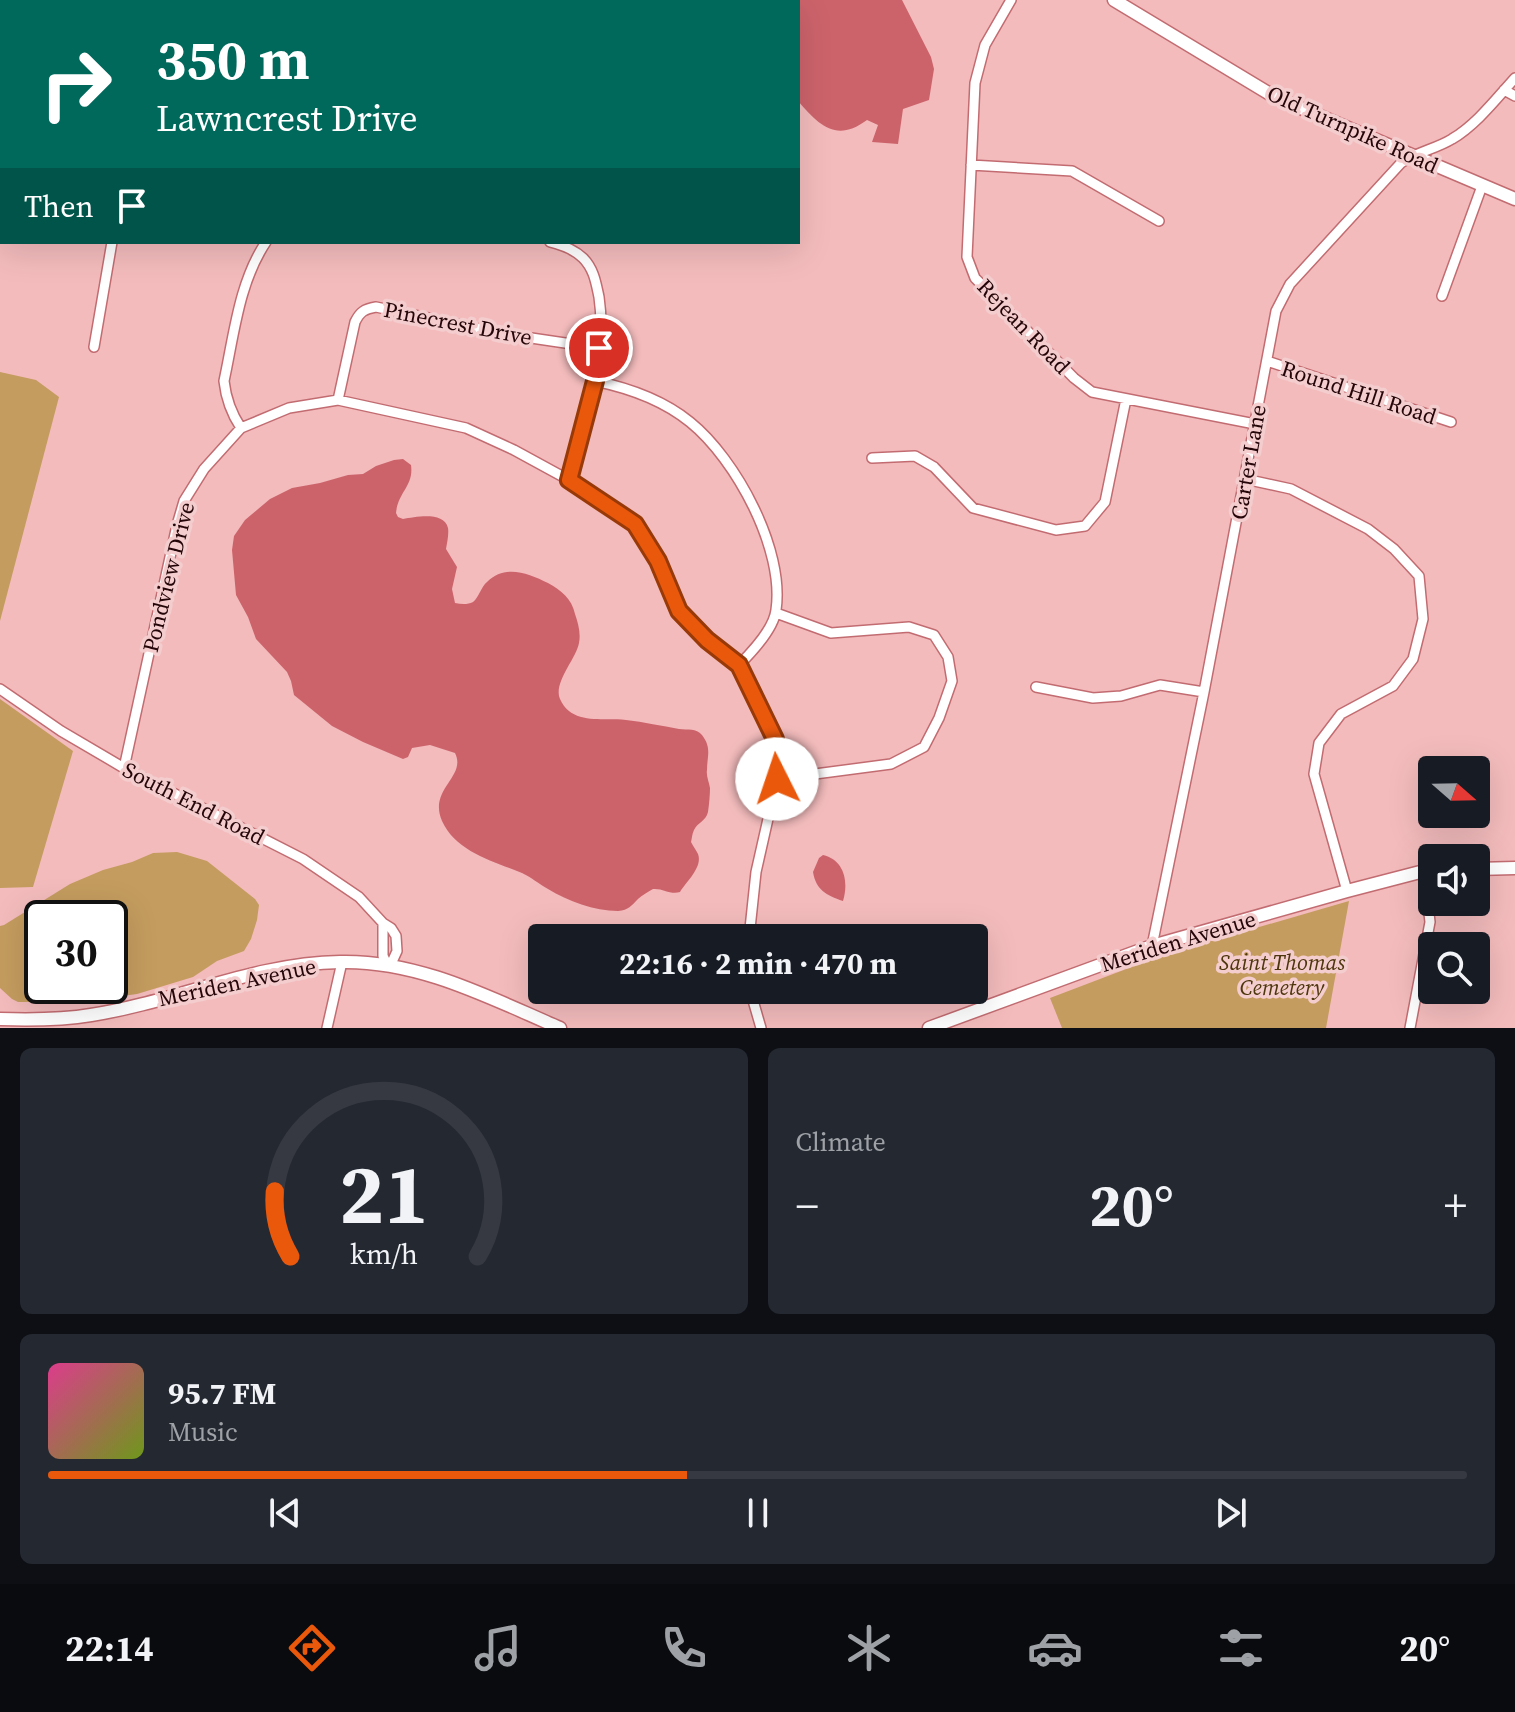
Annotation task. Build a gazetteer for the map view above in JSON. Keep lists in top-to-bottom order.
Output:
{
  "streets": {
    "main road": ["Old Turnpike Road", "Meriden Avenue"],
    "street": [
      "Pinecrest Drive",
      "Rejean Road",
      "Round Hill Road",
      "Carter Lane",
      "Pondview Drive",
      "South End Road"
    ]
  },
  "crossings": [
    ["Old Turnpike Road", "Carter Lane"],
    ["Pinecrest Drive", "Pondview Drive"],
    ["Rejean Road", "Carter Lane"],
    ["Round Hill Road", "Carter Lane"],
    ["Carter Lane", "Meriden Avenue"],
    ["Pondview Drive", "South End Road"],
    ["South End Road", "Meriden Avenue"]
  ],
  "parks": ["Saint Thomas Cemetery"],
  "north": "right",
  "page": {
    "turn": ["350 m", "Lawncrest Drive"],
    "then": "Then",
    "limit": "30",
    "trip": "22:16 · 2 min · 470 m",
    "tile": "Climate",
    "heat": ["−", "20°", "+"],
    "song": ["95.7 FM", "Music"],
    "tabs": ["22:14", "20°"],
    "gauge": ["21", "km/h"]
  }
}
